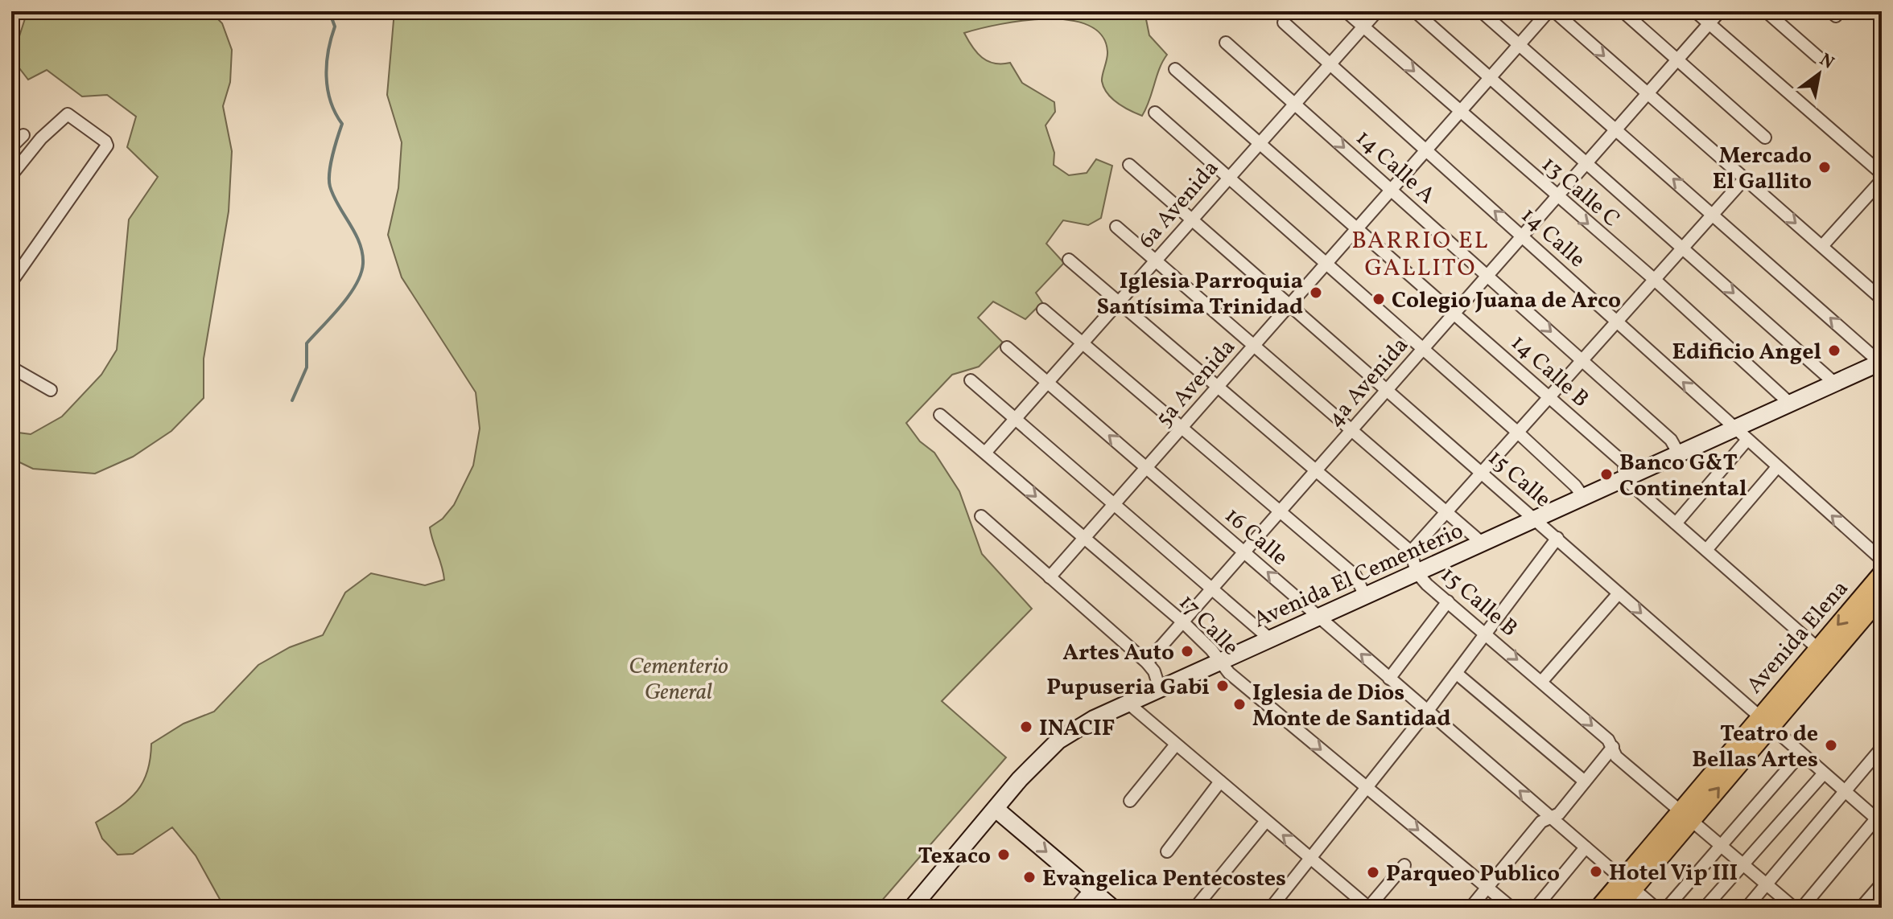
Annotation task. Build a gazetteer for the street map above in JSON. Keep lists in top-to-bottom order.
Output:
{
  "streets": {
    "main road": ["Avenida El Cementerio", "Avenida Elena"],
    "street": [
      "14 Calle A",
      "13 Calle C",
      "6a Avenida",
      "14 Calle",
      "14 Calle B",
      "4a Avenida",
      "5a Avenida",
      "15 Calle",
      "16 Calle",
      "15 Calle B",
      "17 Calle"
    ]
  },
  "crossings": [
    ["14 Calle A", "6a Avenida"],
    ["14 Calle A", "4a Avenida"],
    ["14 Calle A", "5a Avenida"],
    ["14 Calle A", "Avenida El Cementerio"],
    ["13 Calle C", "6a Avenida"],
    ["13 Calle C", "4a Avenida"],
    ["13 Calle C", "5a Avenida"],
    ["13 Calle C", "Avenida El Cementerio"],
    ["6a Avenida", "14 Calle"],
    ["6a Avenida", "14 Calle B"],
    ["6a Avenida", "15 Calle"],
    ["6a Avenida", "16 Calle"],
    ["6a Avenida", "17 Calle"],
    ["14 Calle", "4a Avenida"],
    ["14 Calle", "5a Avenida"],
    ["14 Calle", "Avenida El Cementerio"],
    ["14 Calle B", "4a Avenida"],
    ["14 Calle B", "5a Avenida"],
    ["14 Calle B", "Avenida El Cementerio"],
    ["14 Calle B", "Avenida Elena"],
    ["4a Avenida", "15 Calle"],
    ["4a Avenida", "16 Calle"],
    ["4a Avenida", "17 Calle"],
    ["5a Avenida", "15 Calle"],
    ["5a Avenida", "16 Calle"],
    ["5a Avenida", "17 Calle"],
    ["15 Calle", "Avenida El Cementerio"],
    ["15 Calle", "Avenida Elena"],
    ["16 Calle", "Avenida El Cementerio"],
    ["16 Calle", "Avenida Elena"],
    ["Avenida El Cementerio", "15 Calle B"],
    ["Avenida El Cementerio", "17 Calle"],
    ["15 Calle B", "Avenida Elena"]
  ],
  "districts": ["BARRIO EL GALLITO"],
  "parks": ["Cementerio General"],
  "places": [
    "Mercado El Gallito",
    "Iglesia Parroquia Santísima Trinidad",
    "Colegio Juana de Arco",
    "Edificio Angel",
    "Banco G&T Continental",
    "Artes Auto",
    "Pupuseria Gabi",
    "Iglesia de Dios Monte de Santidad",
    "INACIF",
    "Teatro de Bellas Artes",
    "Texaco",
    "Hotel Vip III",
    "Parqueo Publico",
    "Evangelica Pentecostes"
  ],
  "north": "top right"
}
